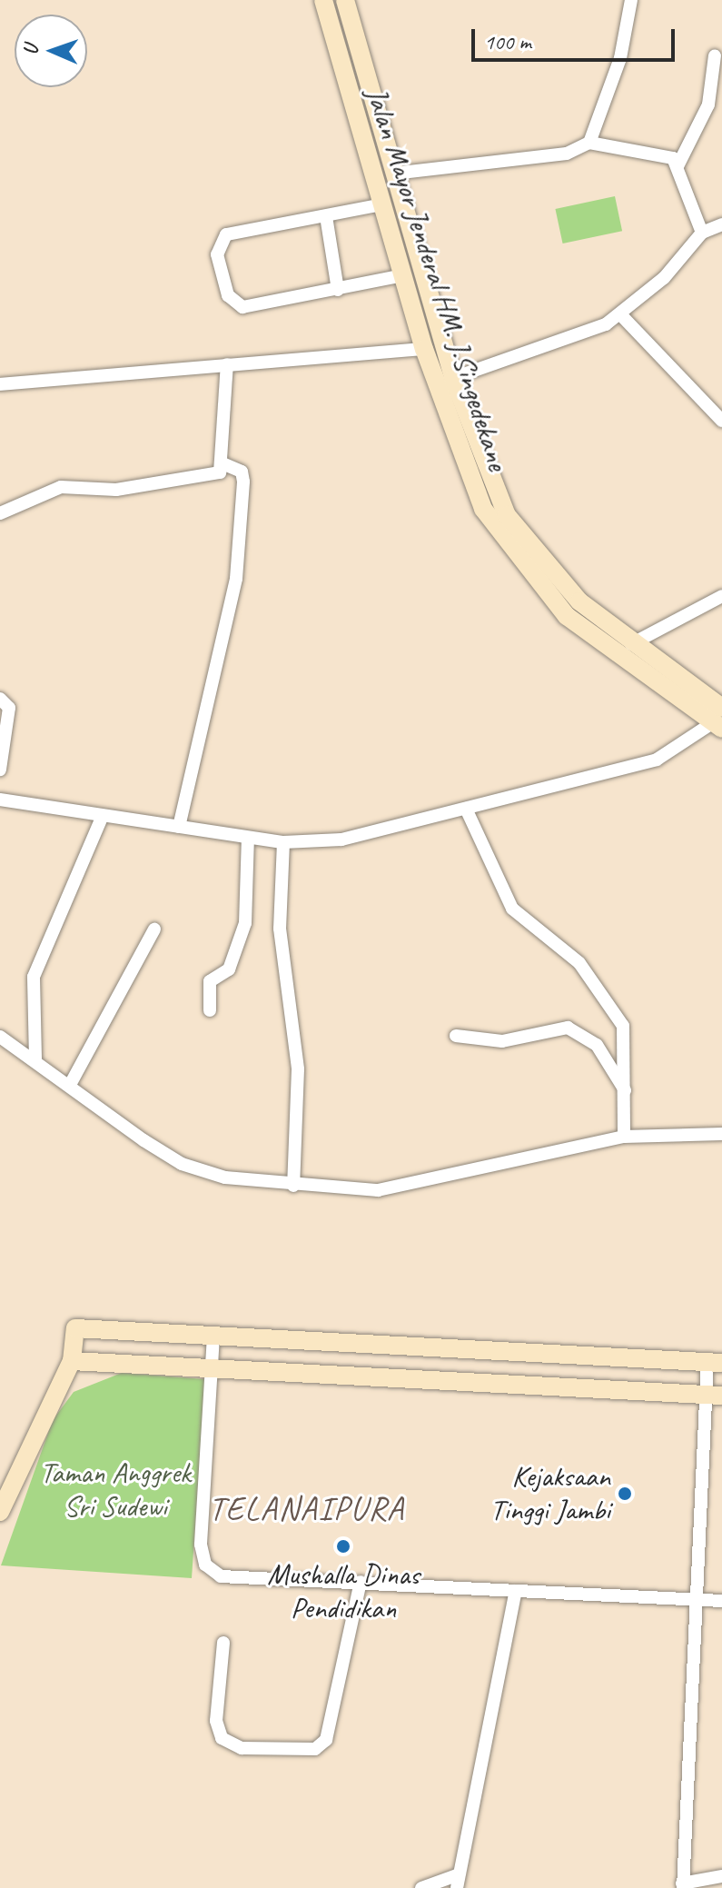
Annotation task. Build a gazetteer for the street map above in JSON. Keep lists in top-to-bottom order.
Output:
{
  "streets": {
    "main road": ["Jalan Mayor Jenderal HM. J.Singedekane"]
  },
  "districts": ["TELANAIPURA"],
  "parks": ["Taman Anggrek Sri Sudewi"],
  "places": ["Kejaksaan Tinggi Jambi", "Mushalla Dinas Pendidikan"],
  "scale_bar": "100 m",
  "north": "left"
}
